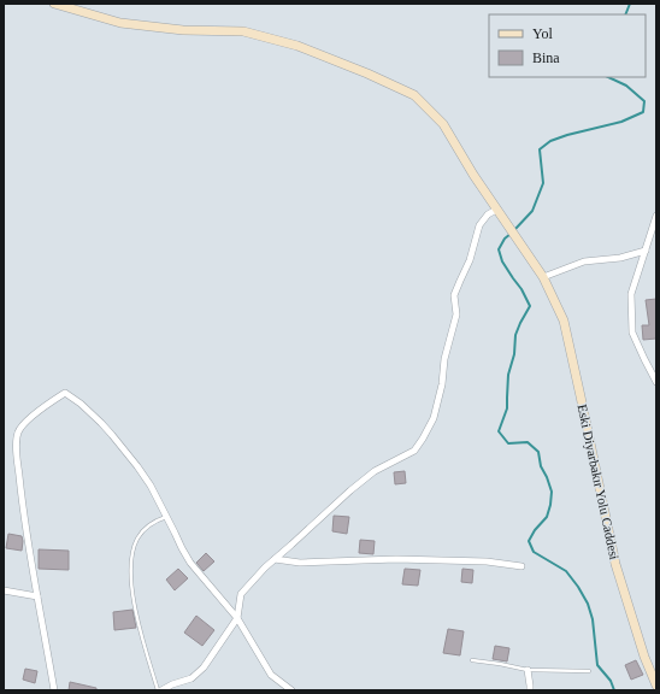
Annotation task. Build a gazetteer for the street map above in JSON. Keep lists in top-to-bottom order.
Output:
{
  "streets": {
    "street": ["Eski Diyarbakır Yolu Caddesi"]
  },
  "legend": ["Yol", "Bina"]
}
